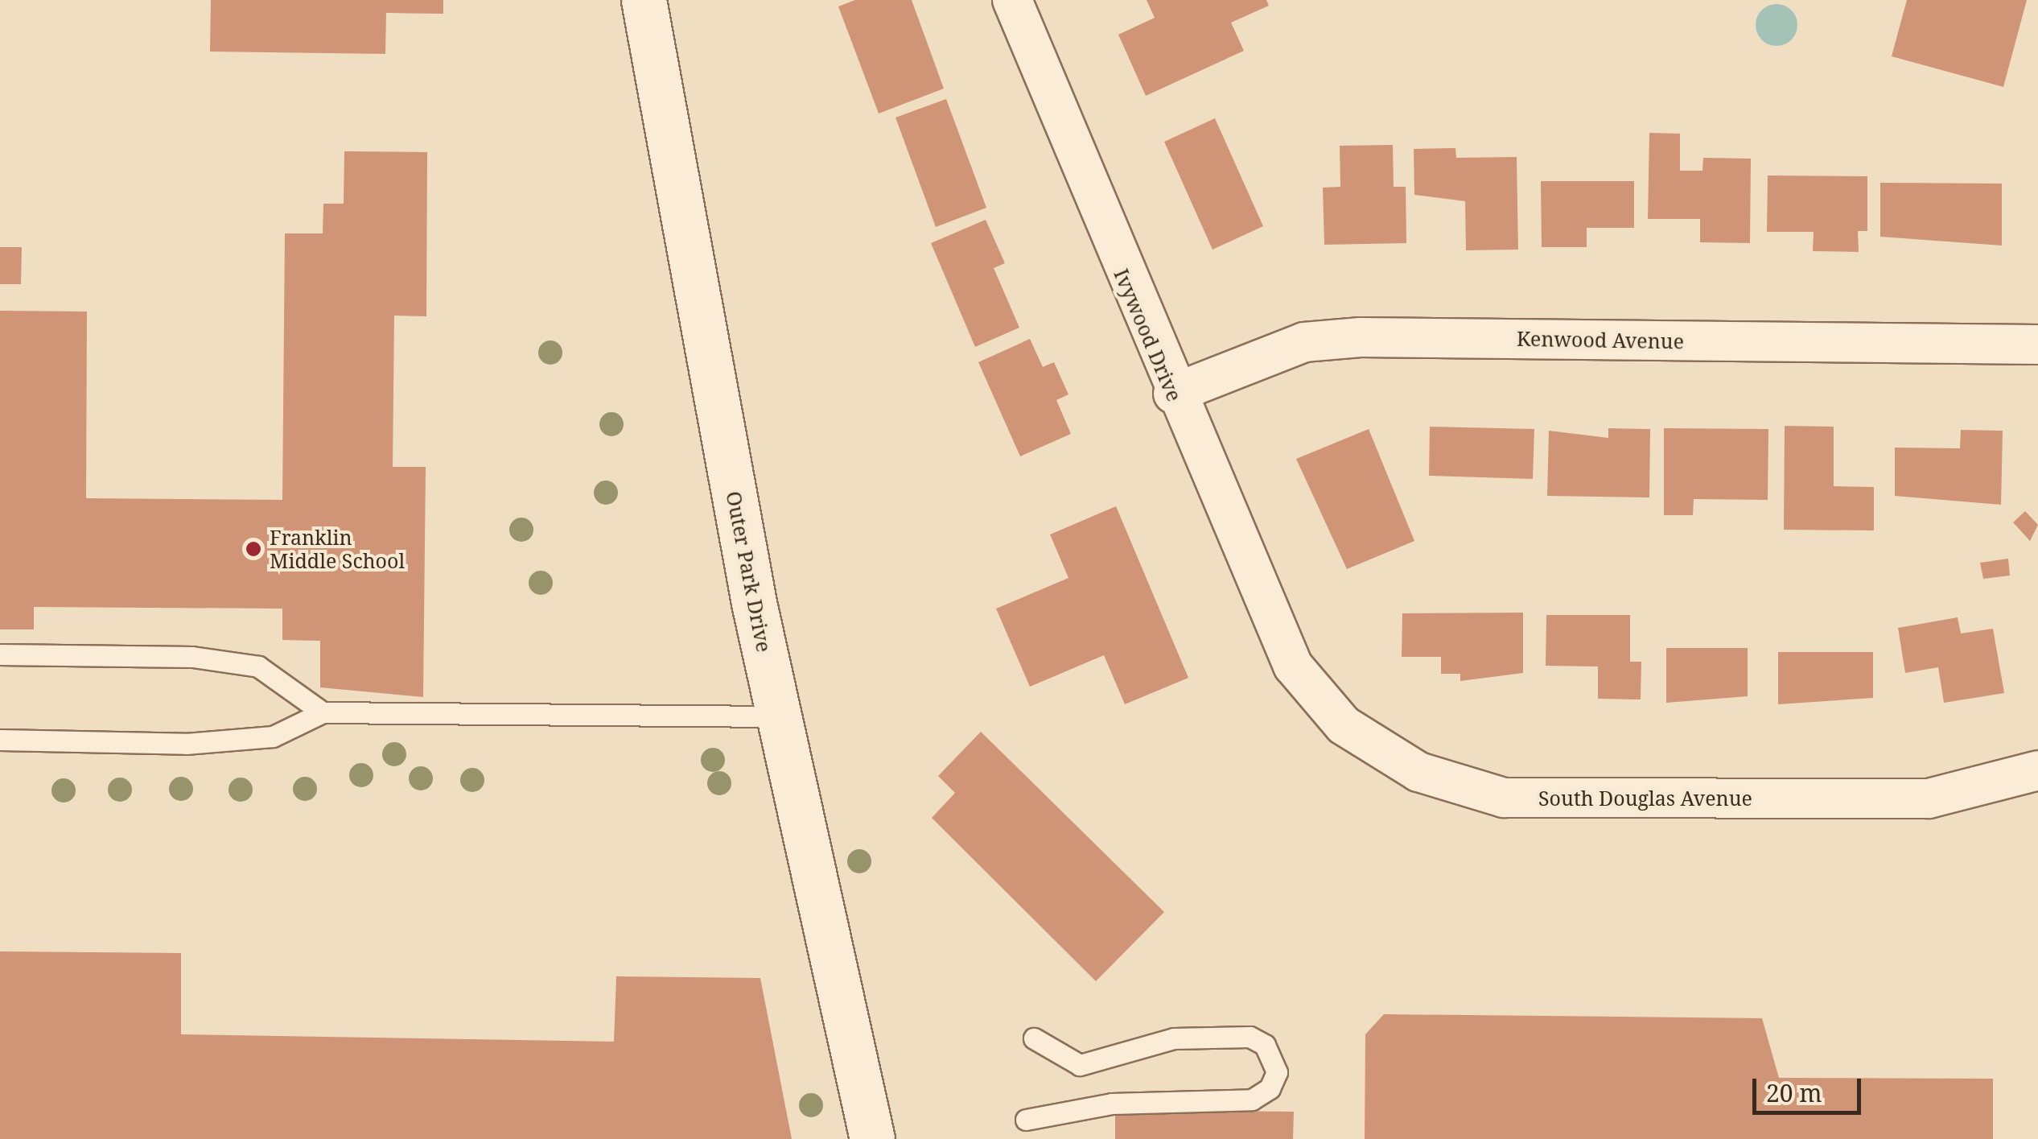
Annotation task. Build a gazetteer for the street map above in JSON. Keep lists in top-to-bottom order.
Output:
{
  "streets": {
    "street": [
      "Ivywood Drive",
      "Kenwood Avenue",
      "Outer Park Drive",
      "South Douglas Avenue"
    ]
  },
  "crossings": [
    ["Ivywood Drive", "Kenwood Avenue"],
    ["Ivywood Drive", "South Douglas Avenue"]
  ],
  "places": ["Franklin Middle School"],
  "scale_bar": "20 m"
}
